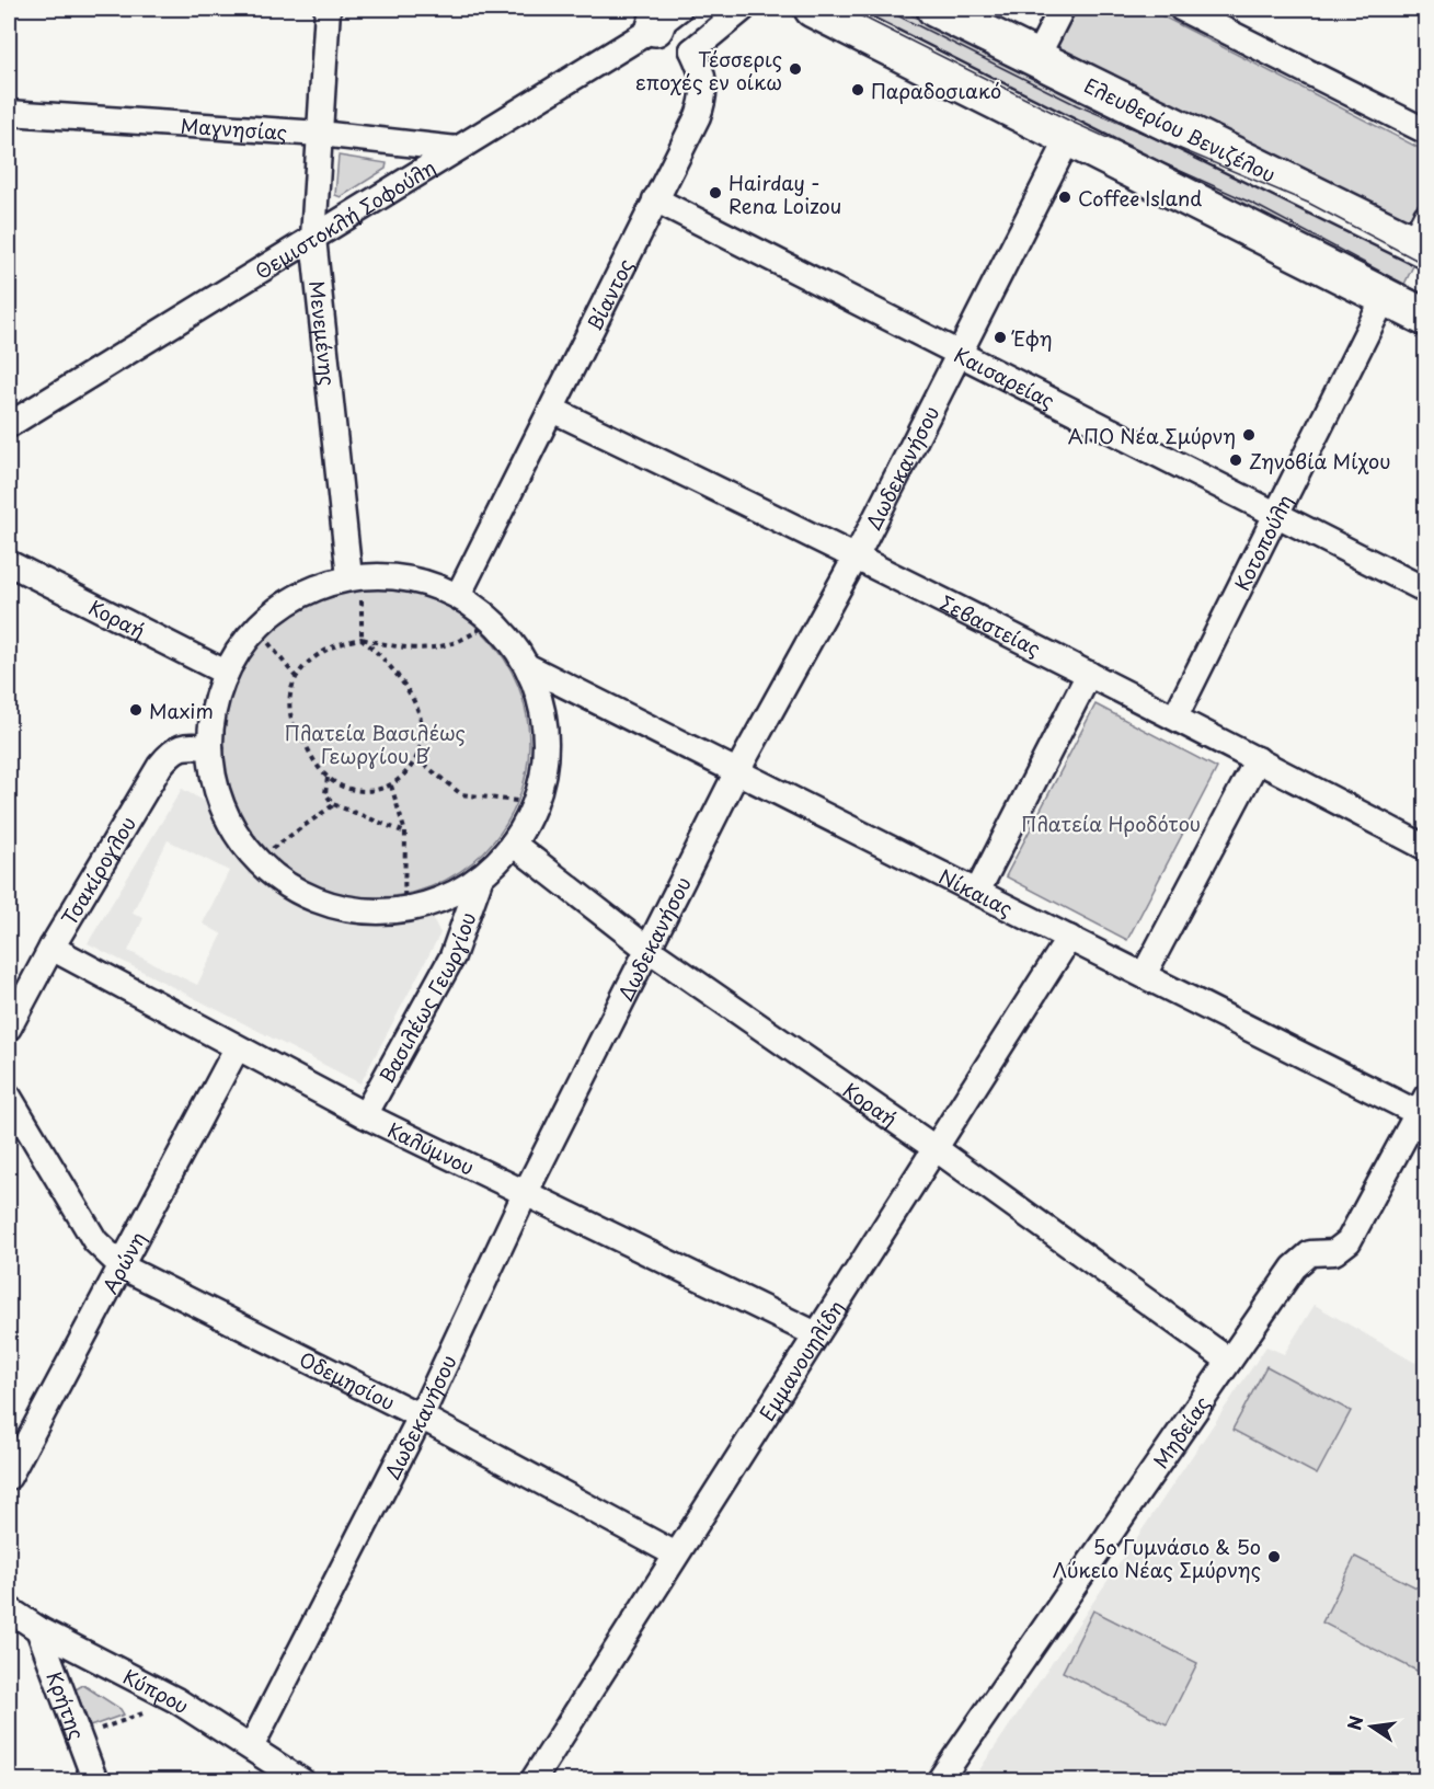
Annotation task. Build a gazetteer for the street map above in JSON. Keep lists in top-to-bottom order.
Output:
{
  "streets": {
    "main road": ["Ελευθερίου Βενιζέλου"],
    "street": [
      "Μαγνησίας",
      "Θεμιστοκλή Σοφούλη",
      "Βίαντος",
      "Μενεμένης",
      "Καισαρείας",
      "Δωδεκανήσου",
      "Κοτοπούλη",
      "Κοραή",
      "Σεβαστείας",
      "Τσακίρογλου",
      "Νίκαιας",
      "Βασιλέως Γεωργίου",
      "Καλύμνου",
      "Αρώνη",
      "Εμμανουηλίδη",
      "Οδεμησίου",
      "Μηδείας",
      "Κύπρου",
      "Κρήτης"
    ]
  },
  "crossings": [
    ["Μαγνησίας", "Θεμιστοκλή Σοφούλη"],
    ["Μαγνησίας", "Μενεμένης"],
    ["Θεμιστοκλή Σοφούλη", "Μενεμένης"],
    ["Βίαντος", "Καισαρείας"],
    ["Βίαντος", "Σεβαστείας"],
    ["Καισαρείας", "Δωδεκανήσου"],
    ["Καισαρείας", "Κοτοπούλη"],
    ["Δωδεκανήσου", "Κοραή"],
    ["Δωδεκανήσου", "Σεβαστείας"],
    ["Δωδεκανήσου", "Νίκαιας"],
    ["Δωδεκανήσου", "Καλύμνου"],
    ["Δωδεκανήσου", "Οδεμησίου"],
    ["Δωδεκανήσου", "Κύπρου"],
    ["Κοτοπούλη", "Σεβαστείας"],
    ["Κοραή", "Εμμανουηλίδη"],
    ["Κοραή", "Μηδείας"],
    ["Τσακίρογλου", "Καλύμνου"],
    ["Νίκαιας", "Εμμανουηλίδη"],
    ["Νίκαιας", "Μηδείας"],
    ["Βασιλέως Γεωργίου", "Καλύμνου"],
    ["Καλύμνου", "Αρώνη"],
    ["Καλύμνου", "Εμμανουηλίδη"],
    ["Αρώνη", "Οδεμησίου"],
    ["Εμμανουηλίδη", "Οδεμησίου"],
    ["Κύπρου", "Κρήτης"]
  ],
  "parks": ["Πλατεία Βασιλέως Γεωργίου Β΄", "Πλατεία Ηροδότου"],
  "places": [
    "Τέσσερις εποχές εν οίκω",
    "Παραδοσιακό",
    "Hairday - Rena Loizou",
    "Coffee Island",
    "Έφη",
    "ΑΠΟ Νέα Σμύρνη",
    "Ζηνοβία Μίχου",
    "Maxim",
    "5ο Γυμνάσιο & 5ο Λύκειο Νέας Σμύρνης"
  ],
  "north": "left"
}
